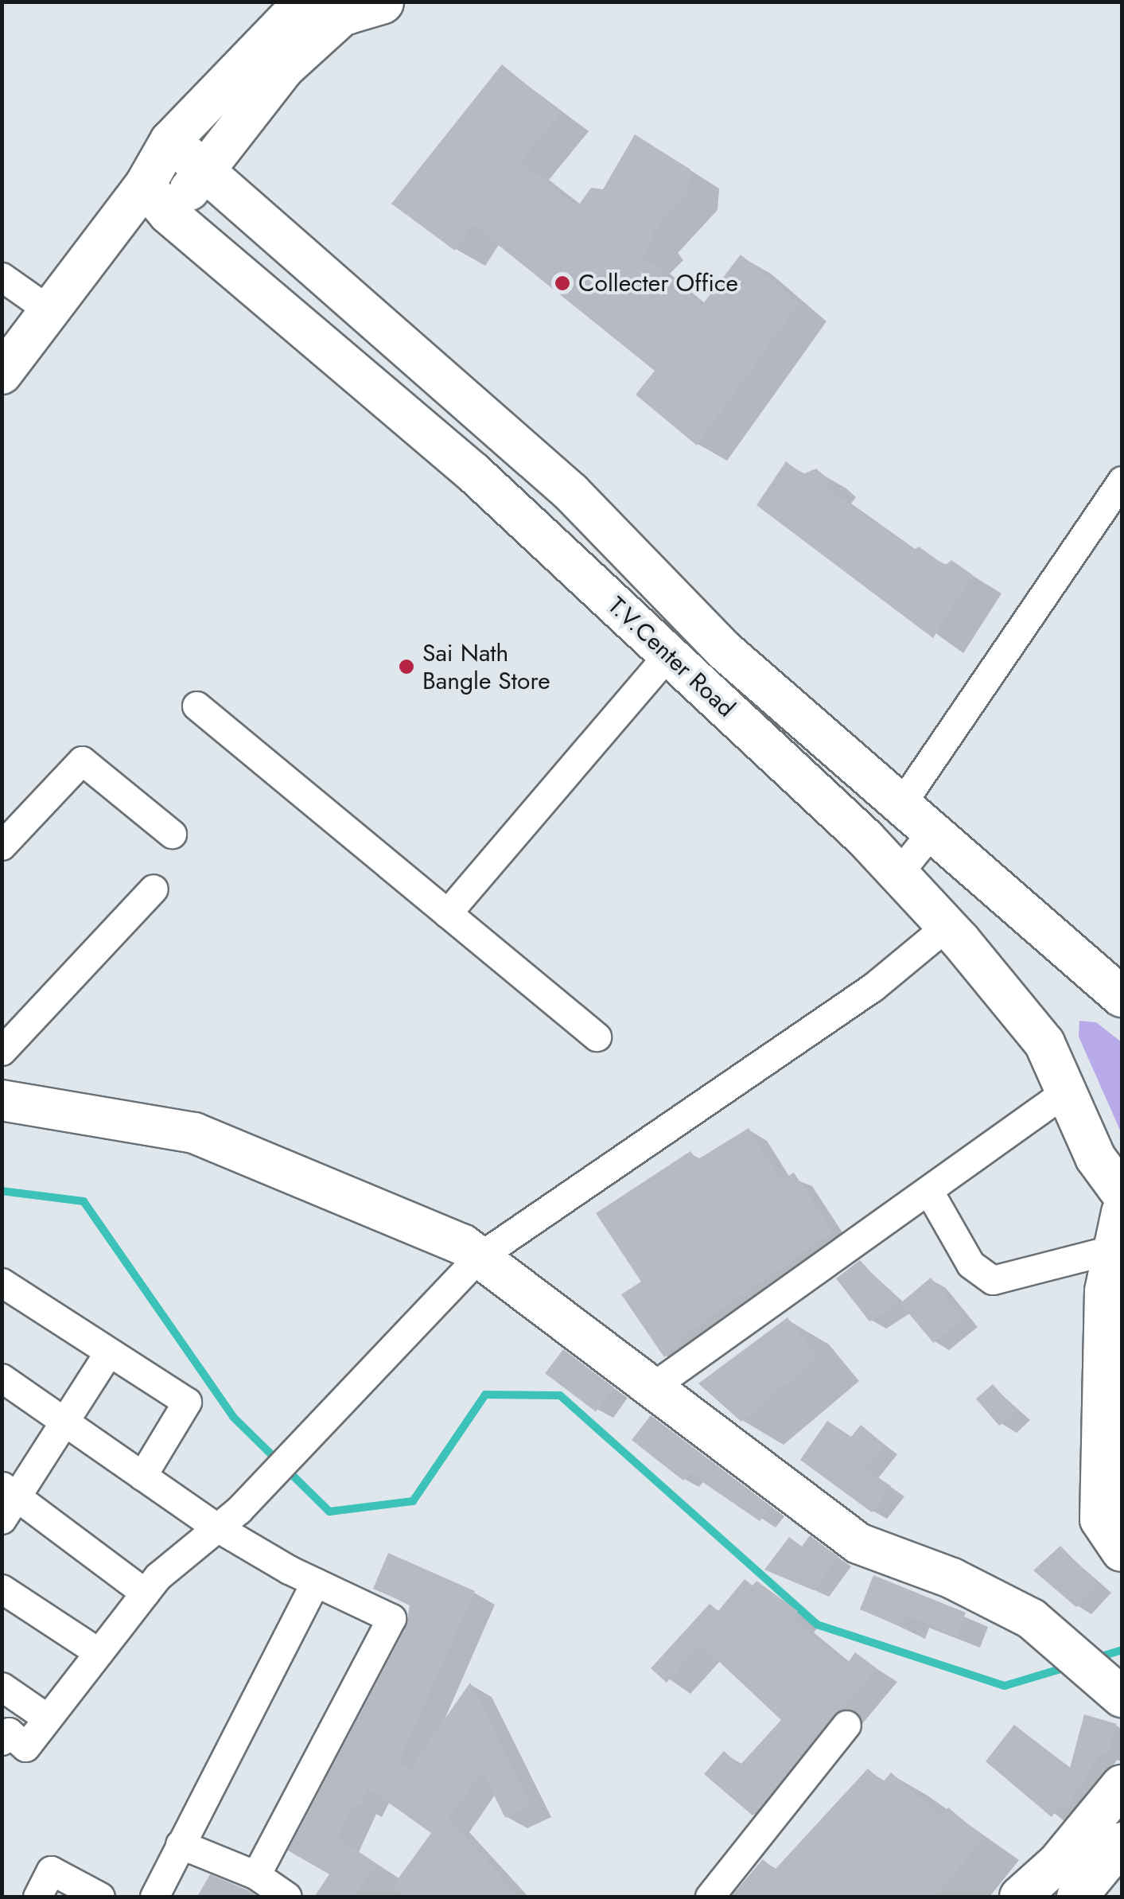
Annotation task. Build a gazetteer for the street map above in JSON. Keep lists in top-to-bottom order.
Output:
{
  "streets": {
    "street": ["T.V.Center Road"]
  },
  "places": ["Collecter Office", "Sai Nath Bangle Store"]
}
